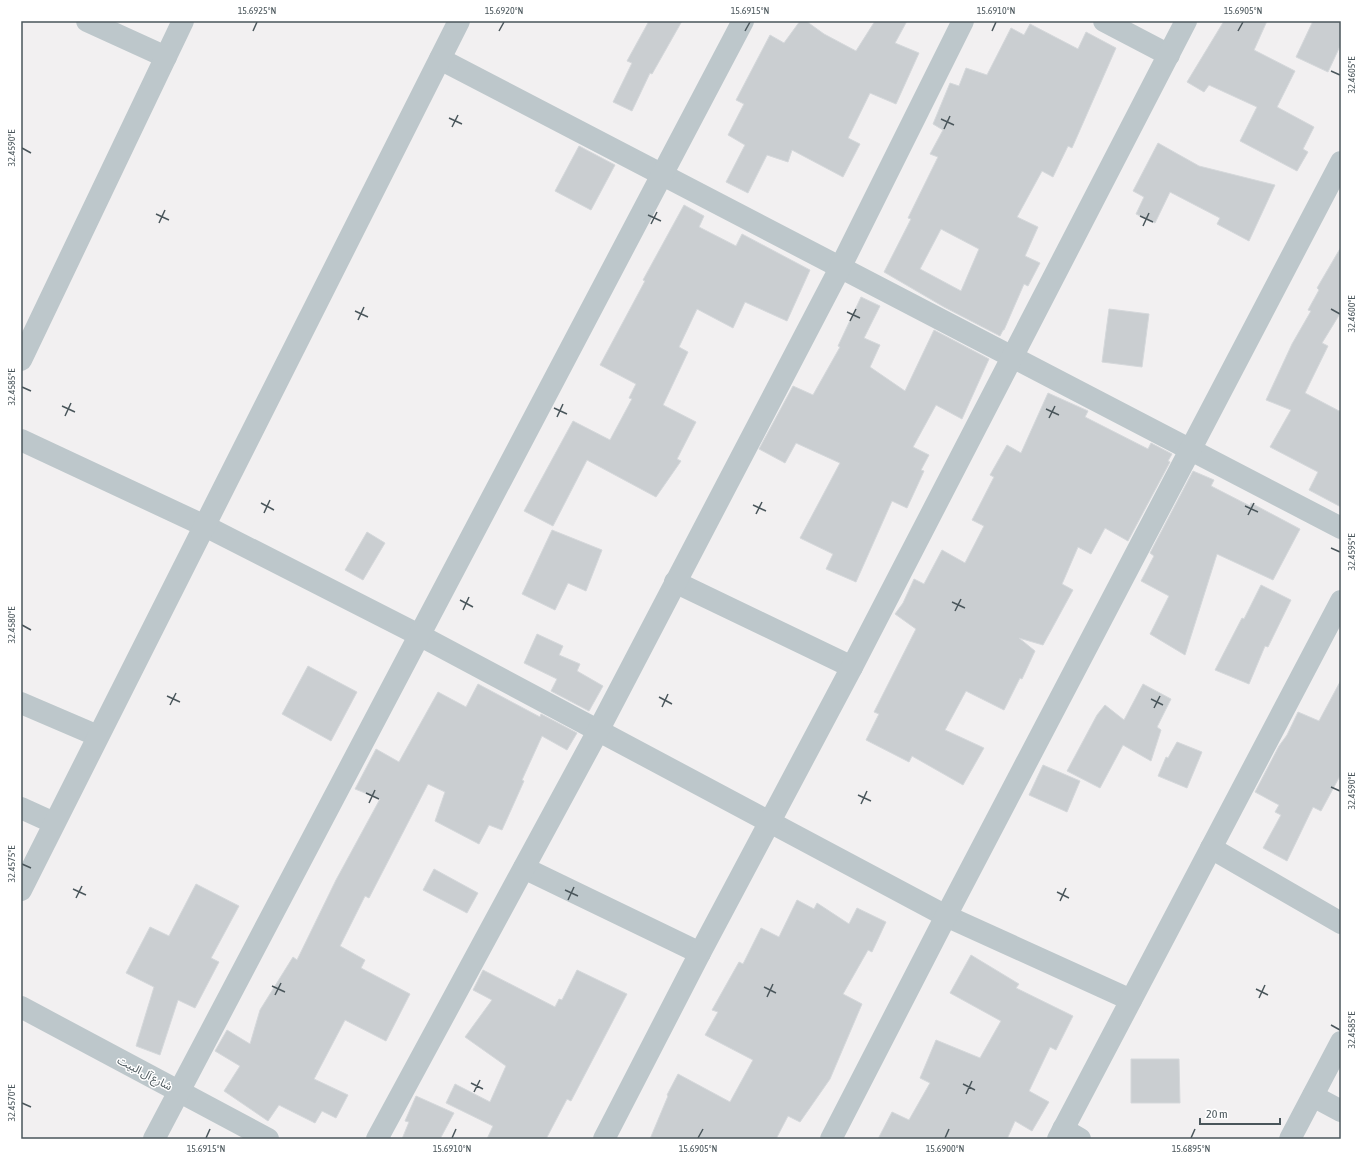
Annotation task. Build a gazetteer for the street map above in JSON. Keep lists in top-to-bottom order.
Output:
{
  "streets": {
    "street": ["شارع آل البيت"]
  },
  "scale_bar": "20 m",
  "coordinates": [
    "15.6925°N",
    "15.6920°N",
    "15.6915°N",
    "15.6910°N",
    "15.6905°N",
    "32.4605°E",
    "32.4590°E",
    "32.4600°E",
    "32.4585°E",
    "32.4595°E",
    "32.4580°E",
    "32.4575°E",
    "32.4570°E",
    "15.6900°N",
    "15.6895°N"
  ]
}
